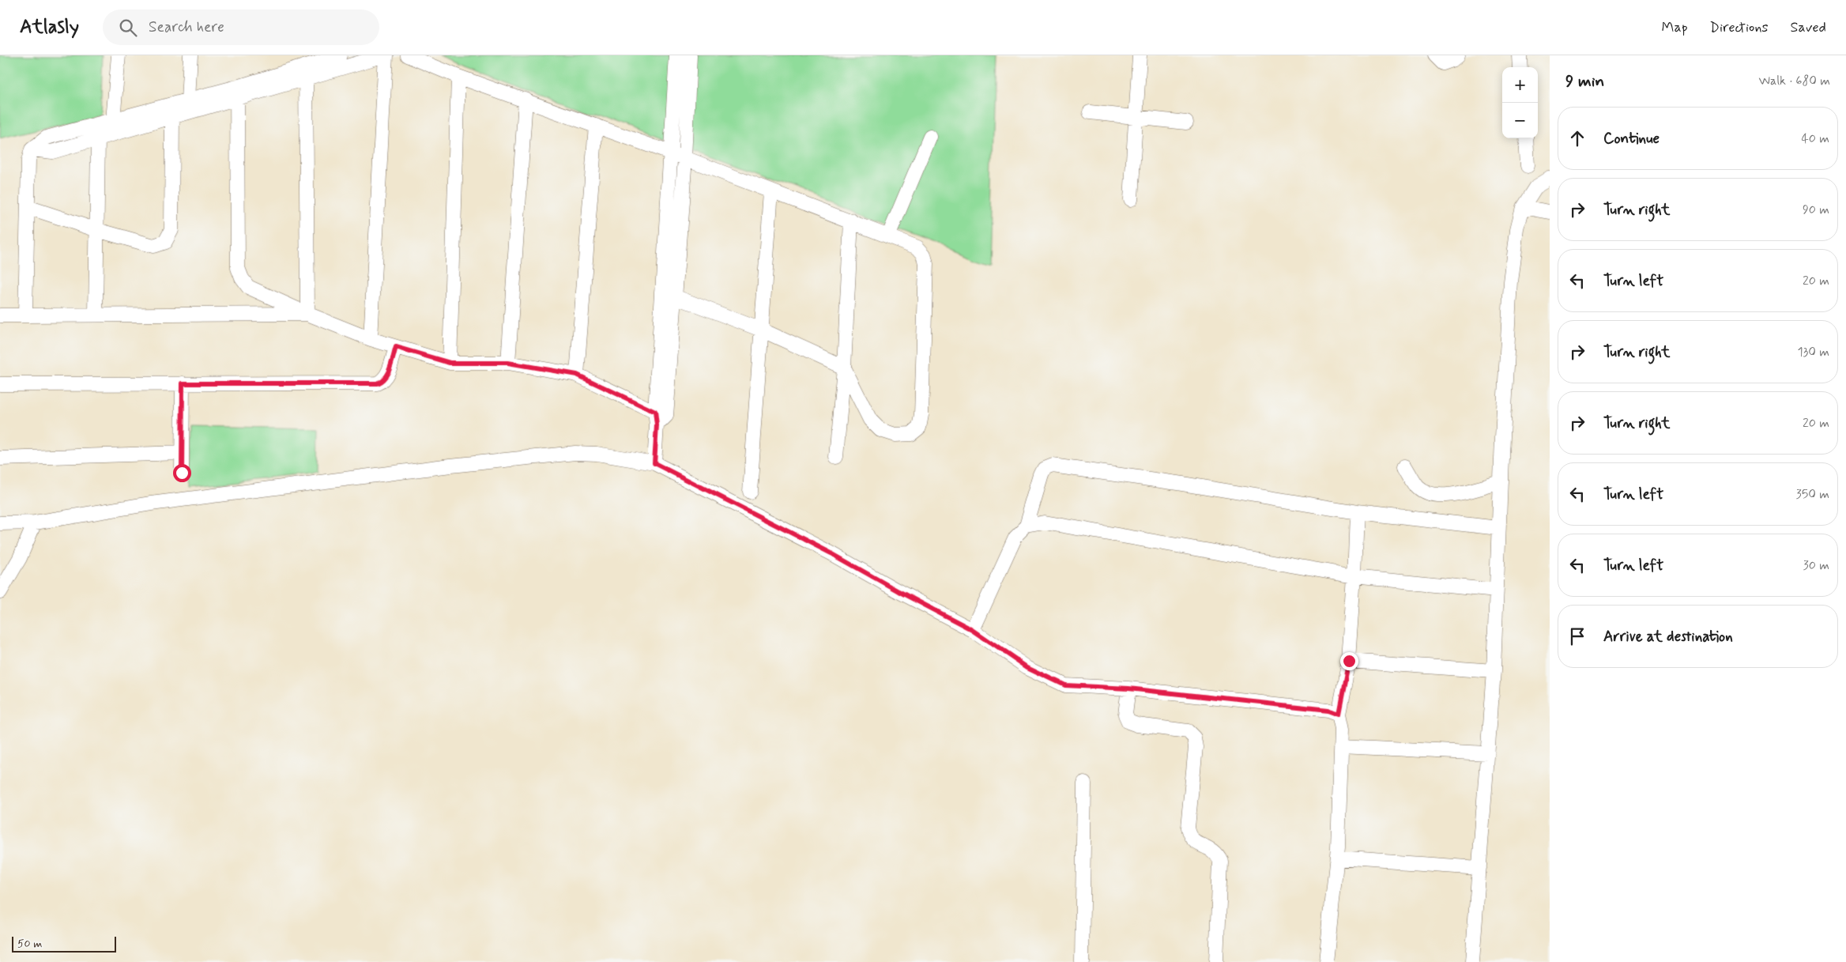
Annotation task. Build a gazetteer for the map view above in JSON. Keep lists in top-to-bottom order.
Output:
{
  "scale_bar": "50 m",
  "page": {
    "header": "Atlasly",
    "search": "Search here",
    "nav": ["Map", "Directions", "Saved"],
    "heading": ["9 min", "Walk · 680 m"],
    "map_buttons": ["+", "−"],
    "list": [
      ["Continue", "40 m"],
      ["Turn right", "90 m"],
      ["Turn left", "20 m"],
      ["Turn right", "130 m"],
      ["Turn right", "20 m"],
      ["Turn left", "350 m"],
      ["Turn left", "30 m"],
      "Arrive at destination"
    ],
    "scale": "50 m"
  }
}
